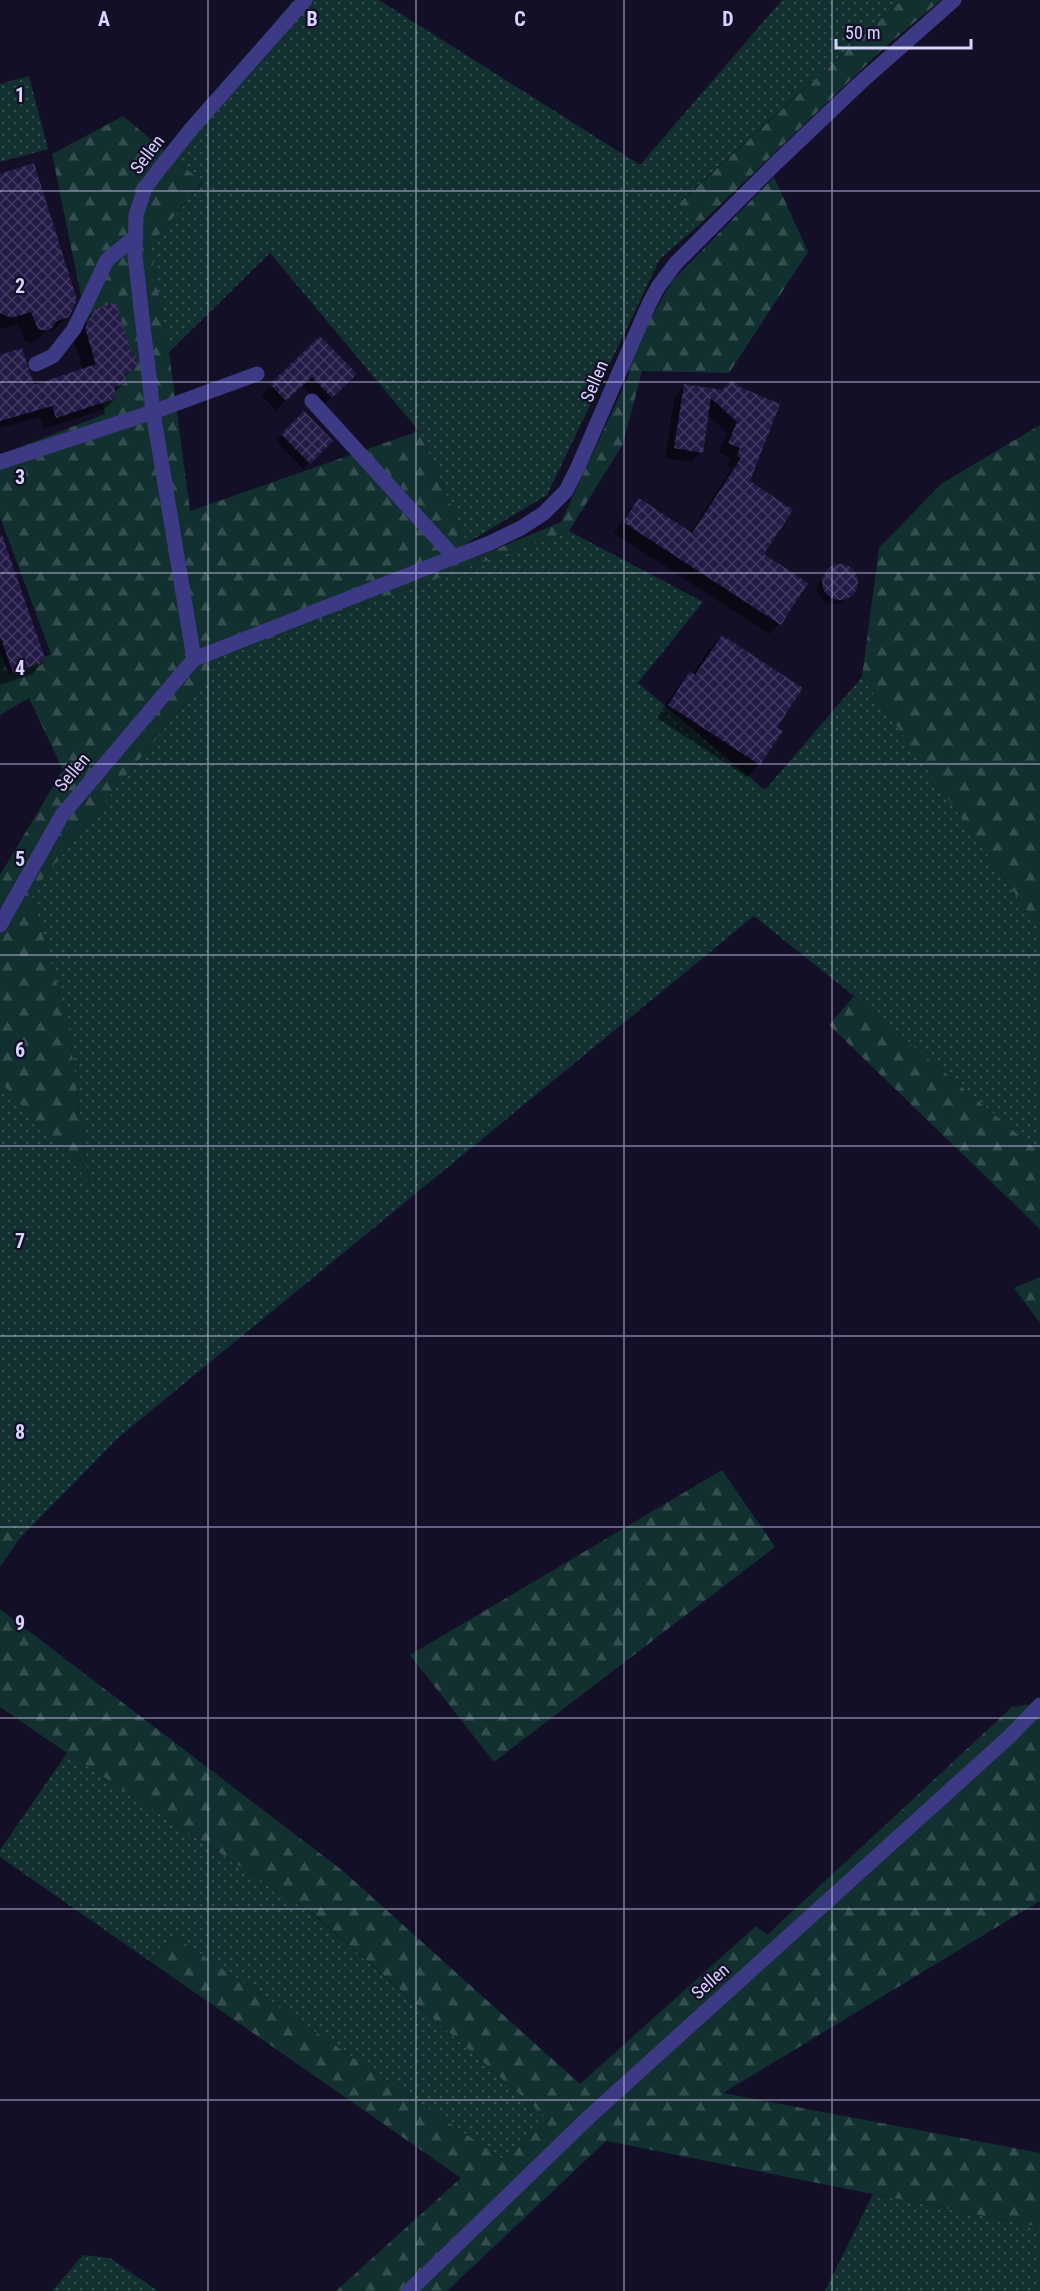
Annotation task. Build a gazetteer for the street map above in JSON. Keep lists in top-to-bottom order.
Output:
{
  "streets": {
    "street": ["Sellen"]
  },
  "scale_bar": "50 m",
  "grid": {
    "columns": [
      "A",
      "B",
      "C",
      "D"
    ],
    "rows": [
      "1",
      "2",
      "3",
      "4",
      "5",
      "6",
      "7",
      "8",
      "9"
    ]
  }
}
